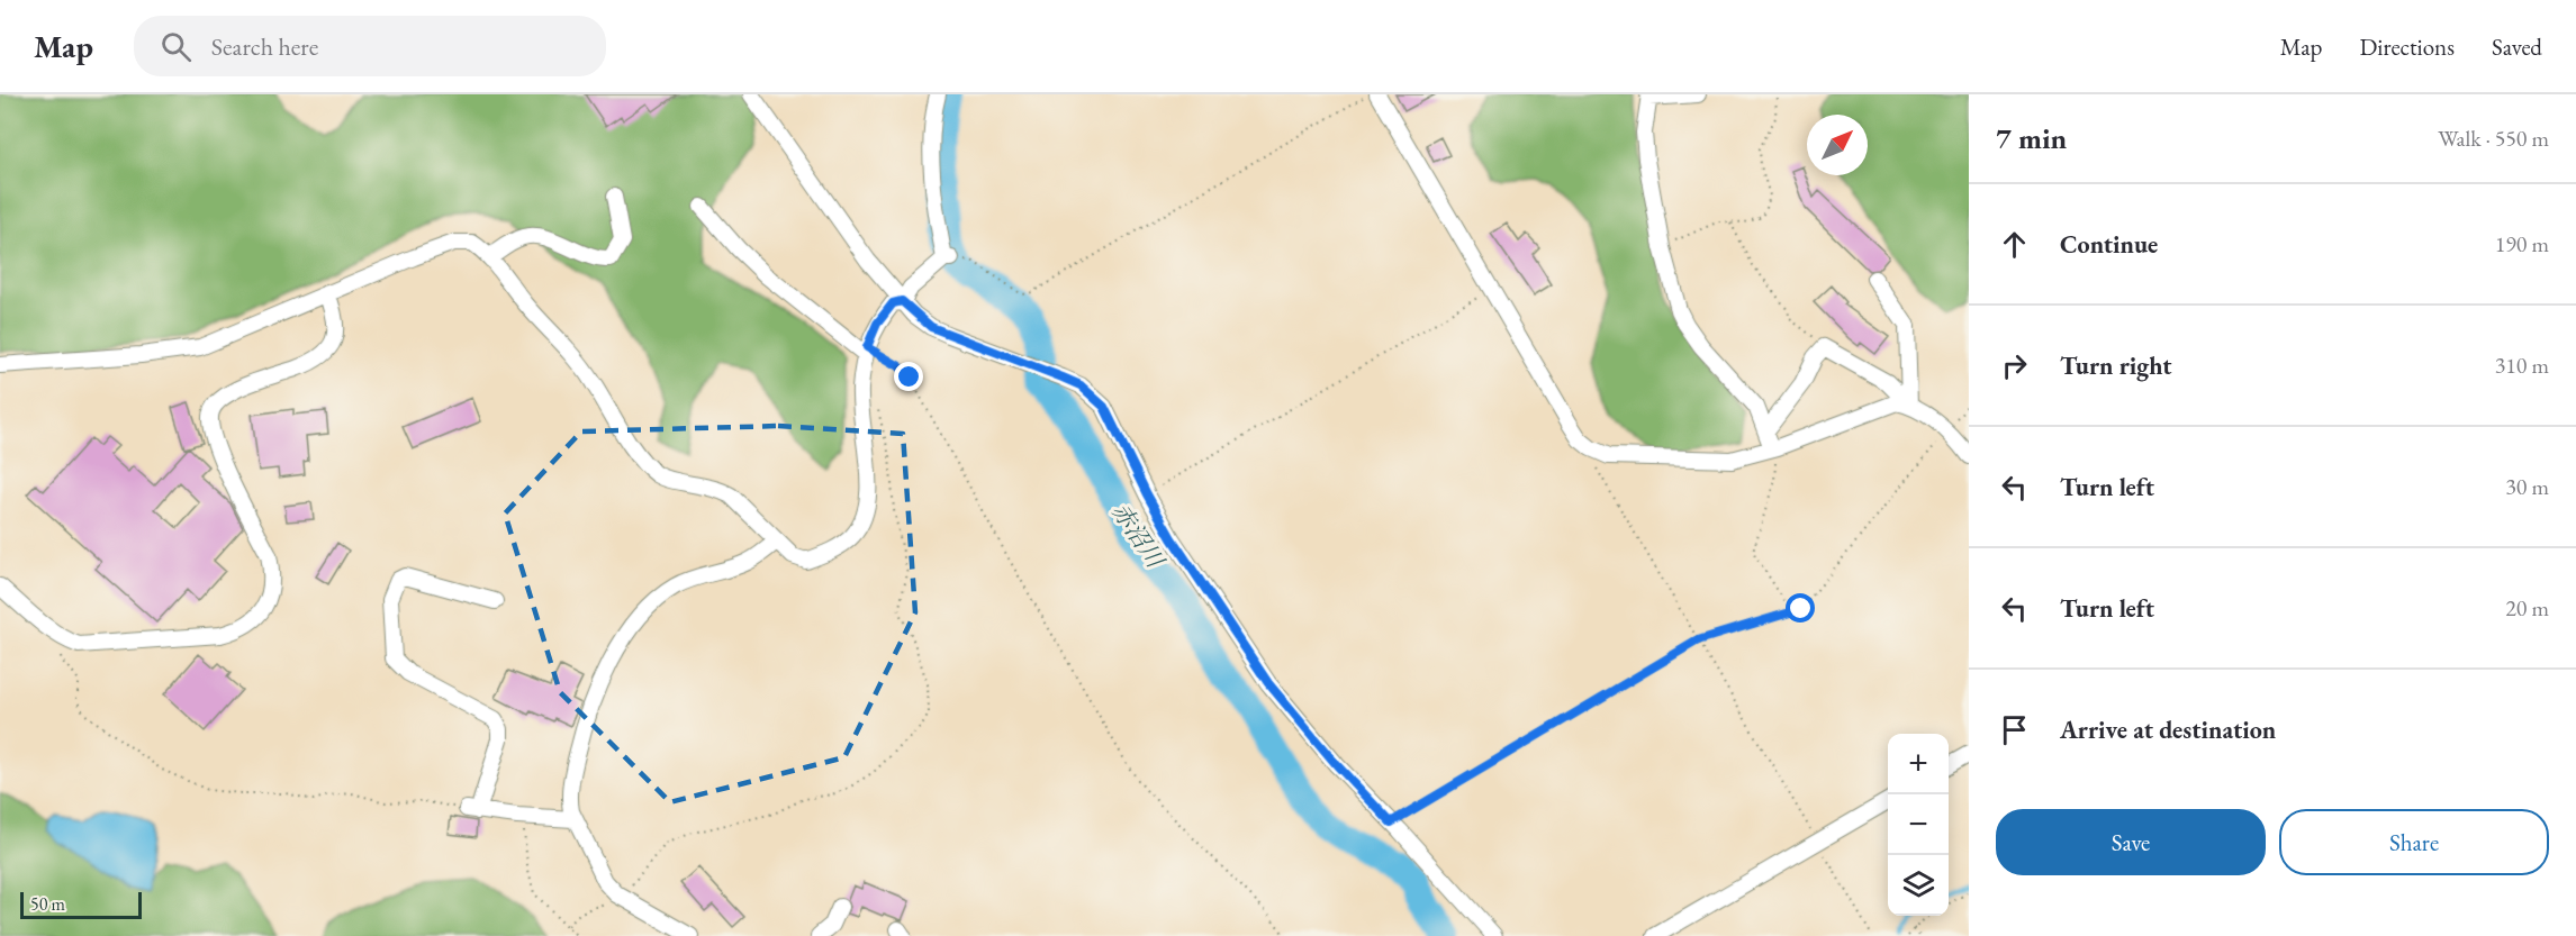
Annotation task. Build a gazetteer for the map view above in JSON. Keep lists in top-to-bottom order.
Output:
{
  "water": ["赤沼川"],
  "scale_bar": "50 m",
  "north": "top right",
  "page": {
    "header": "Map",
    "search": "Search here",
    "nav": ["Map", "Directions", "Saved"],
    "heading": ["7 min", "Walk · 550 m"],
    "list": [
      ["Continue", "190 m"],
      ["Turn right", "310 m"],
      ["Turn left", "30 m"],
      ["Turn left", "20 m"],
      "Arrive at destination"
    ],
    "map_buttons": ["+", "−"],
    "buttons": ["Save", "Share"],
    "scale": "50 m"
  }
}
